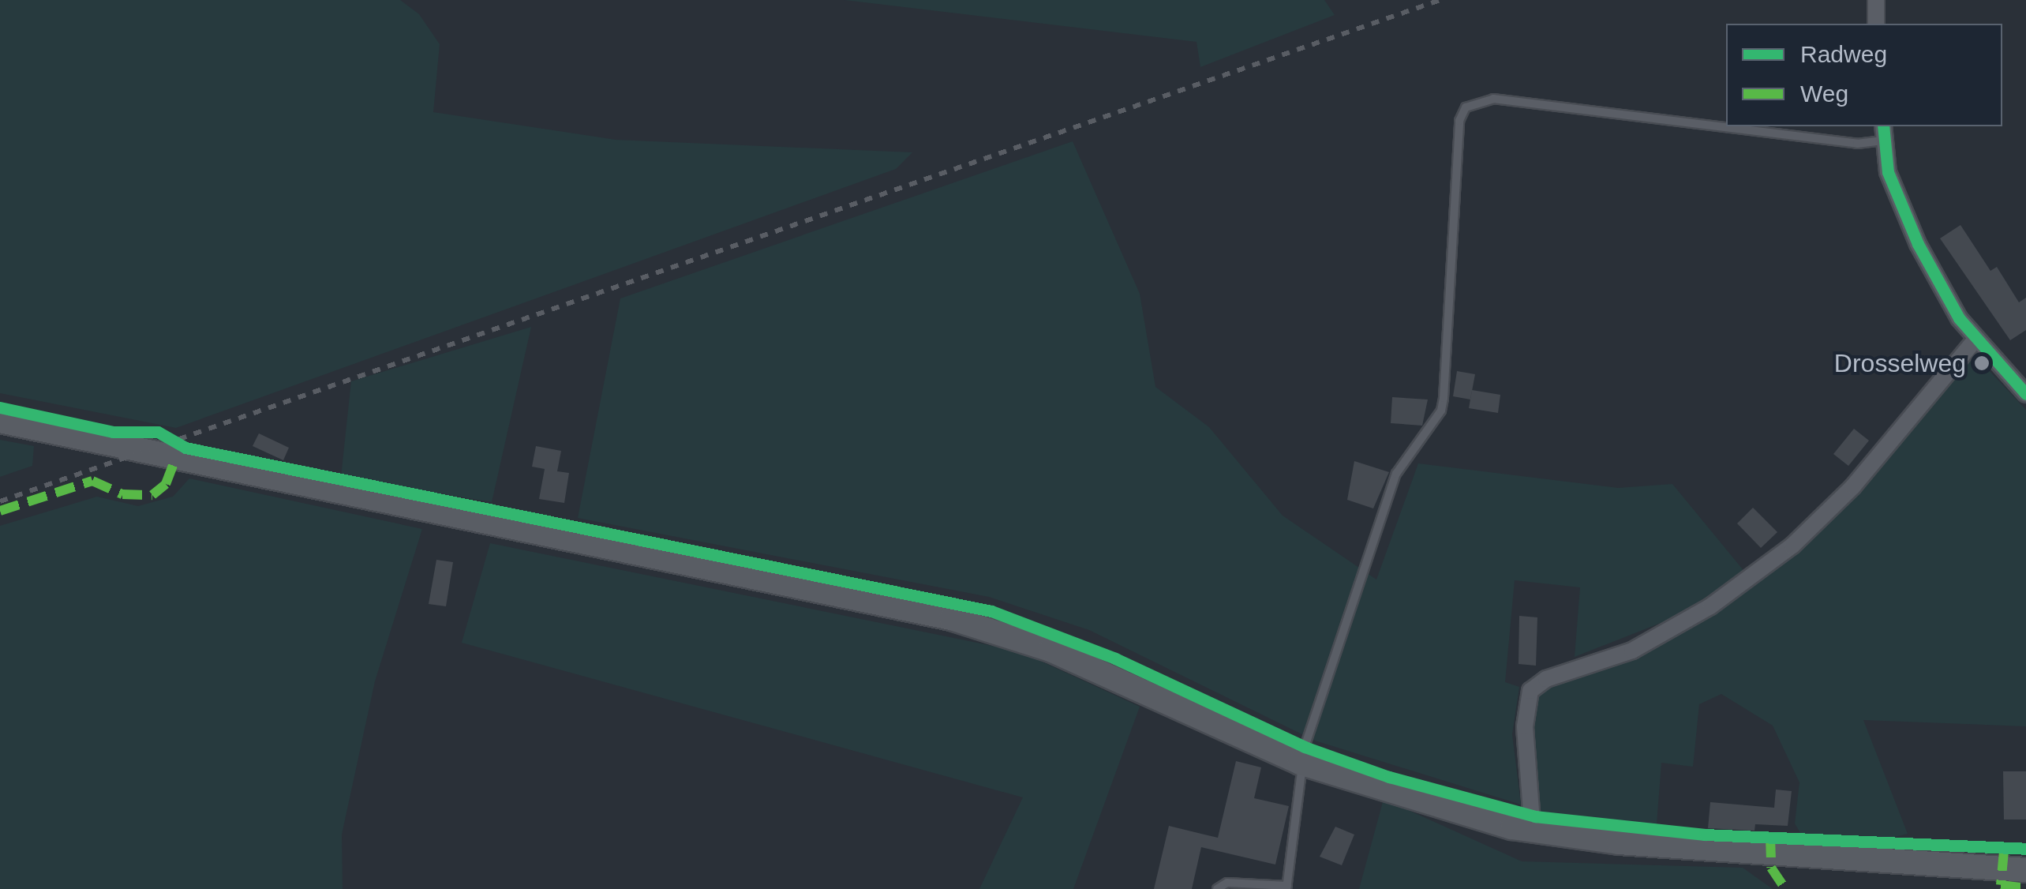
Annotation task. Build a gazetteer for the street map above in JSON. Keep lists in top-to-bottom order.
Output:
{
  "places": ["Drosselweg"],
  "legend": ["Radweg", "Weg"]
}
